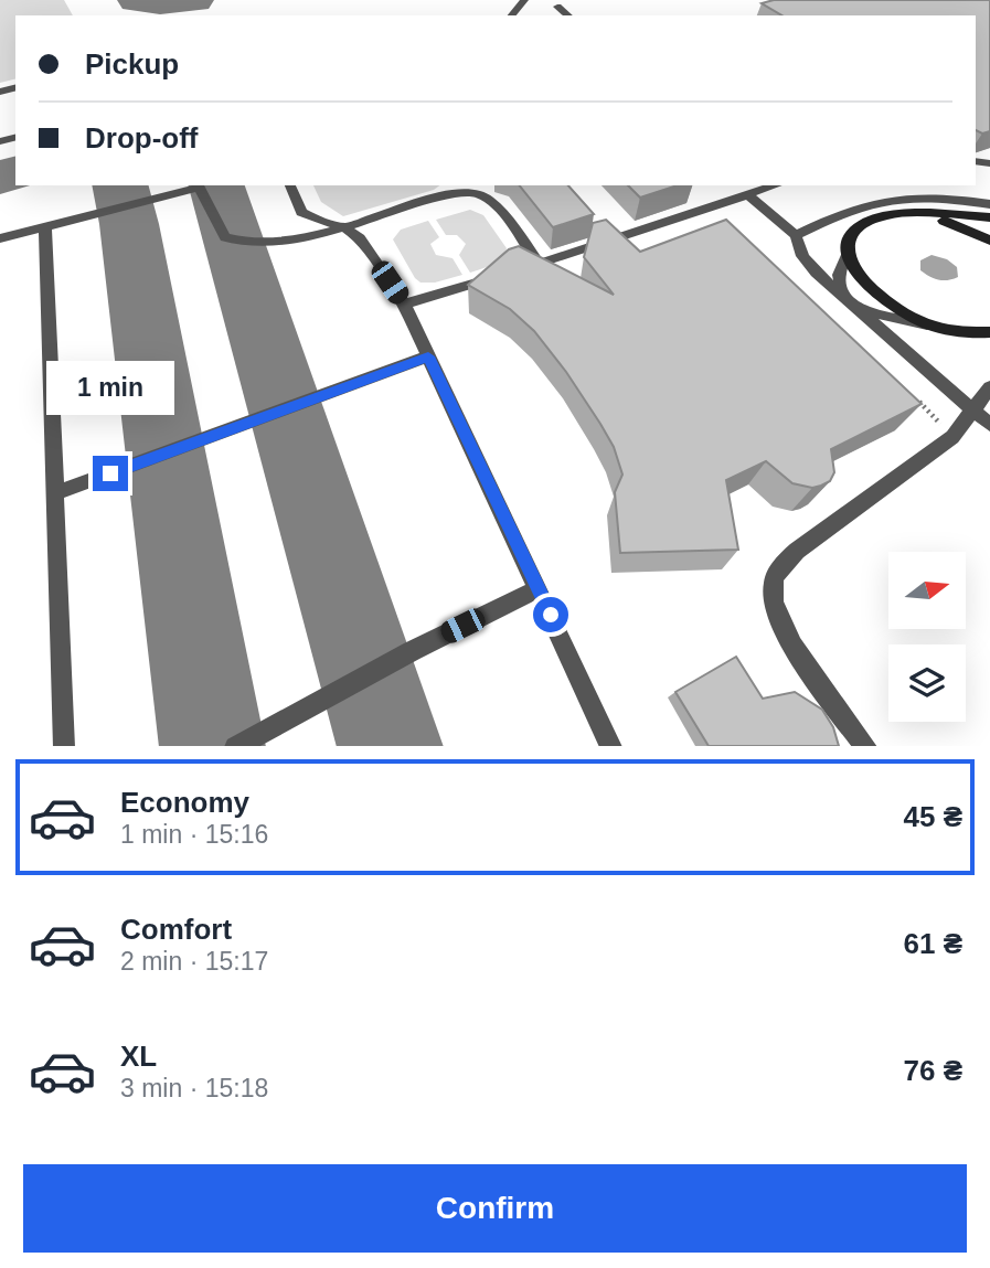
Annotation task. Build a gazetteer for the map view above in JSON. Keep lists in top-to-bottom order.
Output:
{
  "north": "right",
  "page": {
    "banner": ["Pickup", "Drop-off"],
    "bubble": "1 min",
    "list": [
      {
        "name": "Economy",
        "note": "1 min · 15:16",
        "value": "45 ₴"
      },
      {
        "name": "Comfort",
        "note": "2 min · 15:17",
        "value": "61 ₴"
      },
      {
        "name": "XL",
        "note": "3 min · 15:18",
        "value": "76 ₴"
      }
    ],
    "buttons": "Confirm"
  }
}
